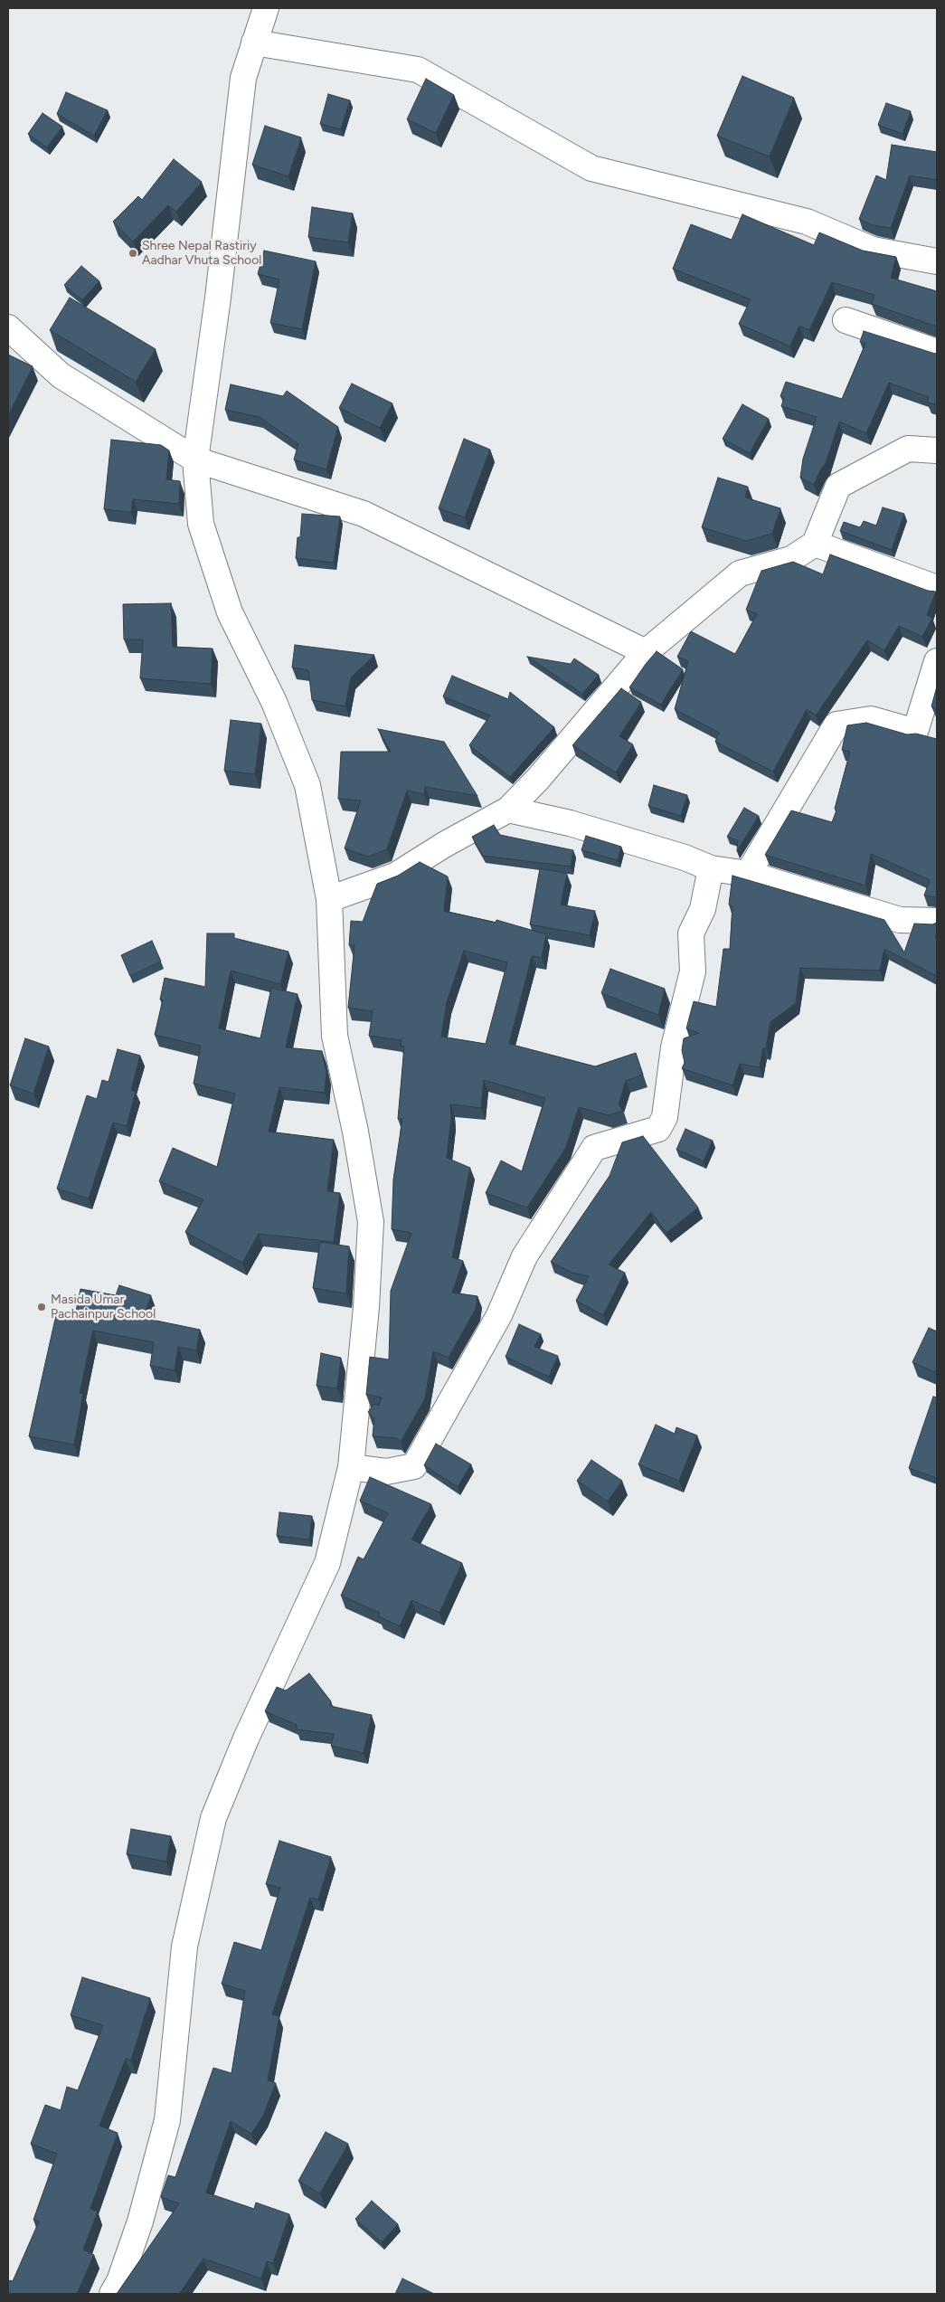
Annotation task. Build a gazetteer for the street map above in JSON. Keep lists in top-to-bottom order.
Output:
{
  "places": ["Shree Nepal Rastiriy Aadhar Vhuta School", "Masida Umar Pachainpur School"]
}
